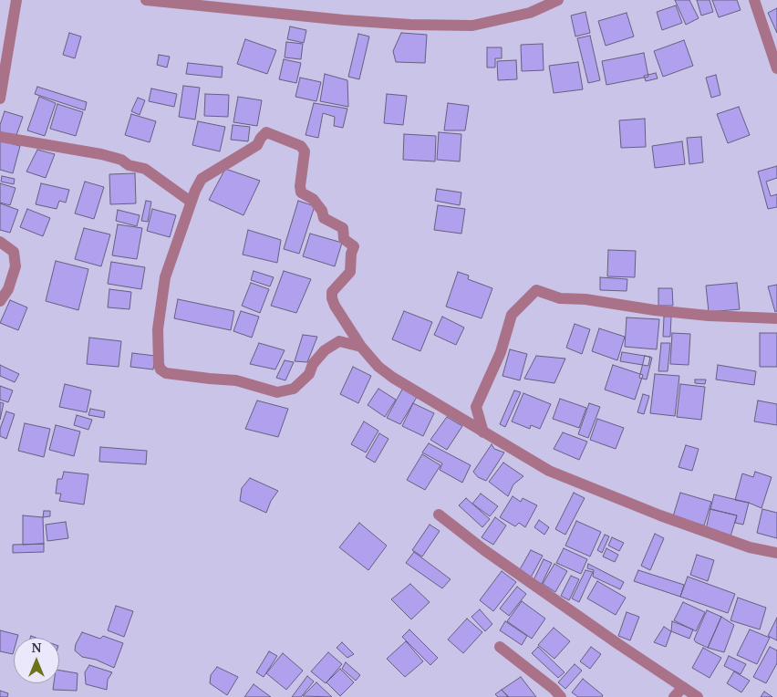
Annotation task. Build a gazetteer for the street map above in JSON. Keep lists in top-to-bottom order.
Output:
{
  "north": "top"
}
